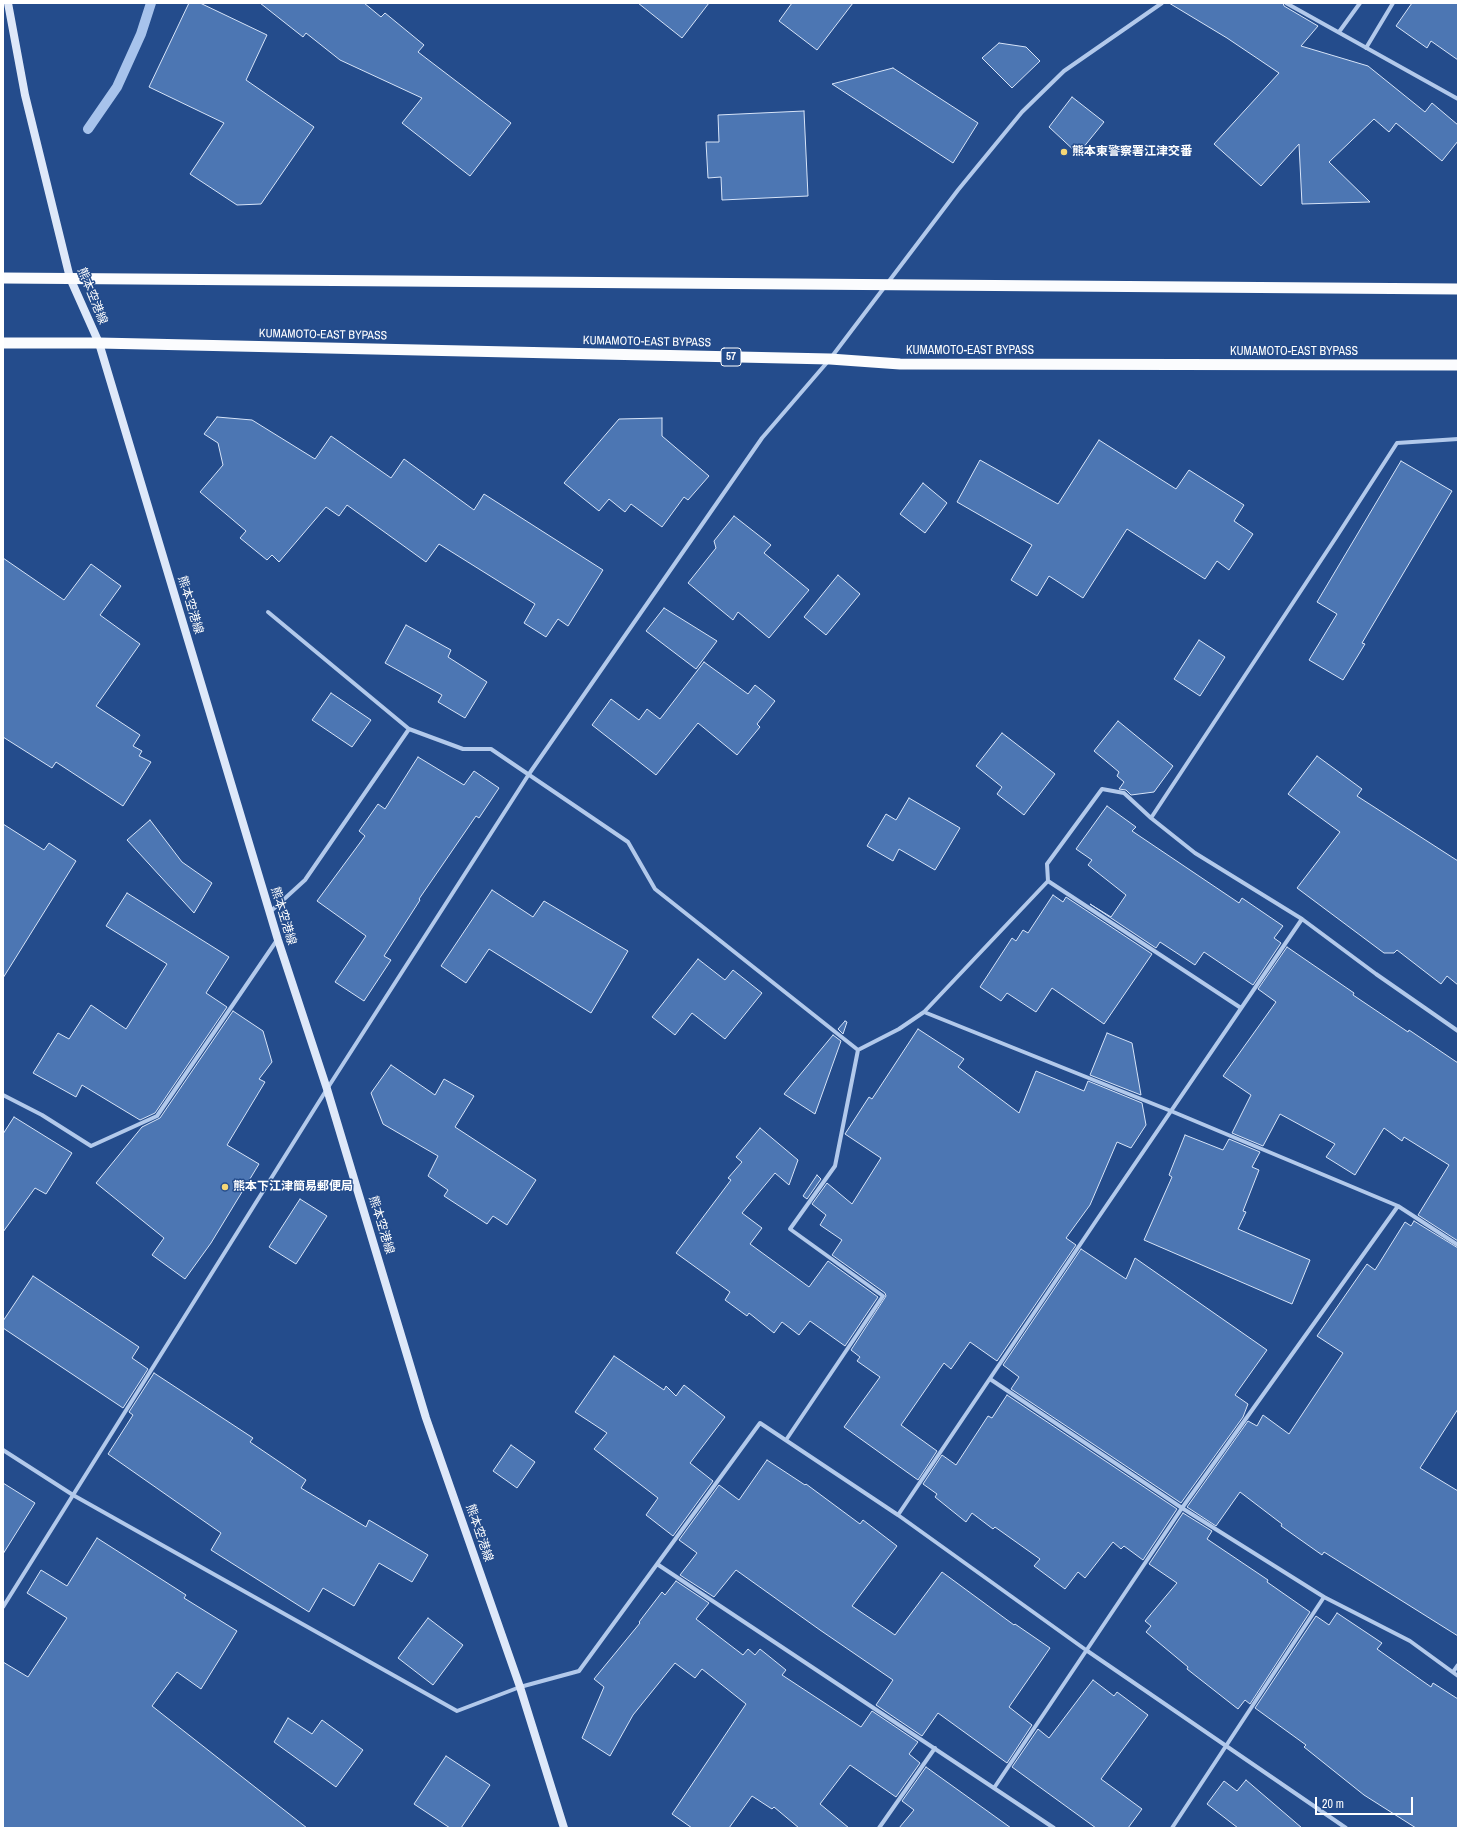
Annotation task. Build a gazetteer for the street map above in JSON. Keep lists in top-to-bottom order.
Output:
{
  "streets": {
    "highway": ["KUMAMOTO-EAST BYPASS", "57"],
    "main road": ["熊本空港線"]
  },
  "crossings": [
    ["熊本空港線", "KUMAMOTO-EAST BYPASS"]
  ],
  "places": ["熊本東警察署江津交番", "熊本下江津簡易郵便局"],
  "scale_bar": "20 m"
}
